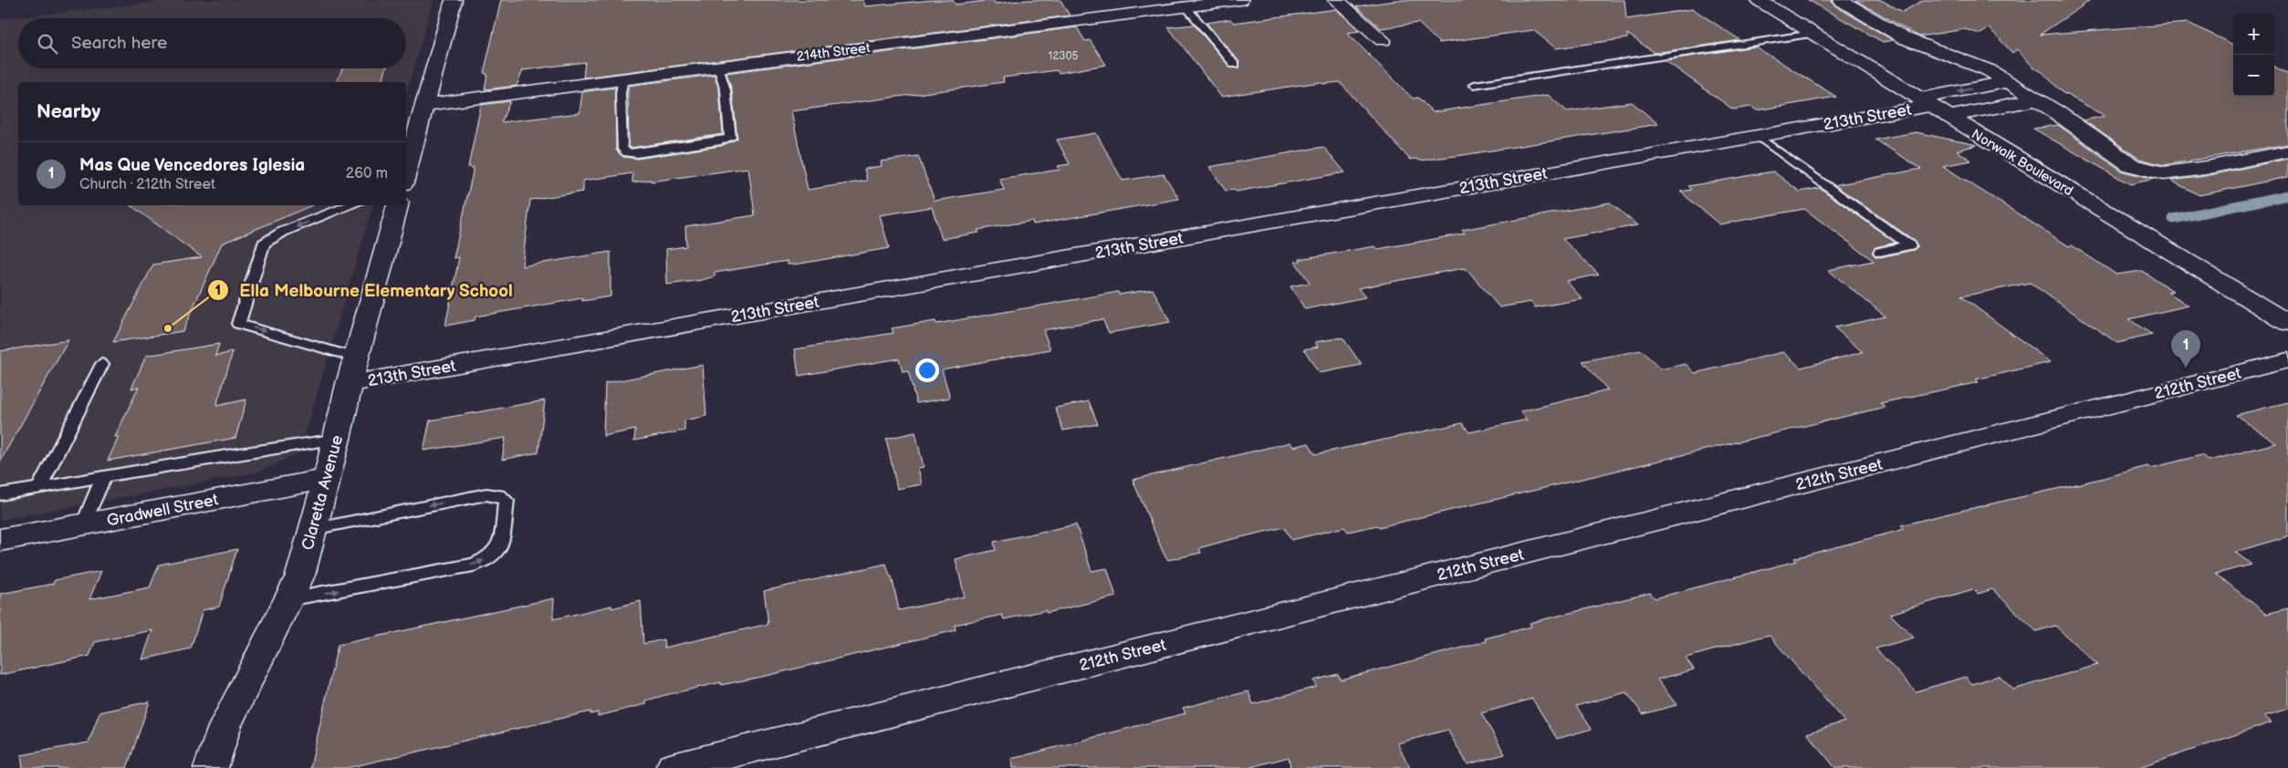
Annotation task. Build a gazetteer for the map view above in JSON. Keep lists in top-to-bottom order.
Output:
{
  "streets": {
    "street": [
      "214th Street",
      "213th Street",
      "Norwalk Boulevard",
      "212th Street",
      "Claretta Avenue",
      "Gradwell Street"
    ]
  },
  "crossings": [
    ["213th Street", "Norwalk Boulevard"],
    ["213th Street", "Claretta Avenue"],
    ["Claretta Avenue", "Gradwell Street"]
  ],
  "places": ["Ella Melbourne Elementary School"],
  "house_numbers": ["12305"],
  "page": {
    "map_buttons": ["+", "−"],
    "search": "Search here",
    "heading": "Nearby",
    "list": [
      {
        "mark": "1",
        "name": "Mas Que Vencedores Iglesia",
        "note": "Church · 212th Street",
        "value": "260 m"
      }
    ],
    "pins": "1"
  }
}
